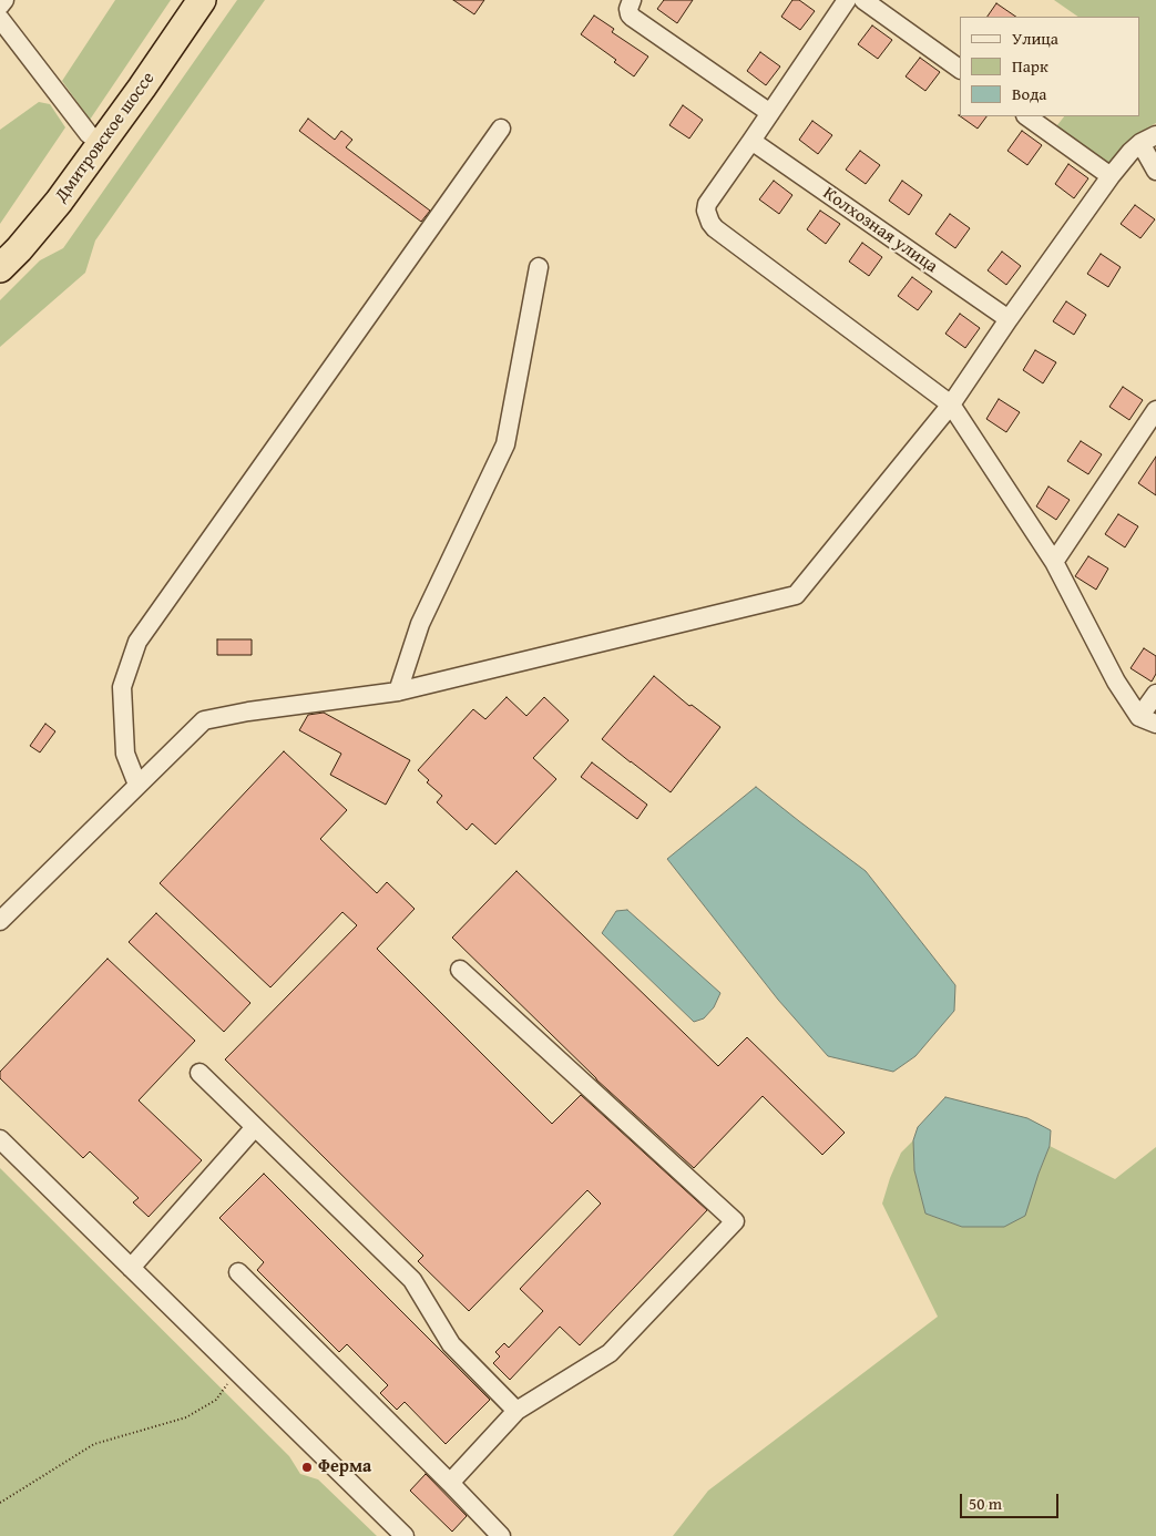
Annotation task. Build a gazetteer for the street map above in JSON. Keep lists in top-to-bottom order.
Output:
{
  "streets": {
    "highway": ["Дмитровское шоссе"],
    "street": ["Колхозная улица"]
  },
  "places": ["Ферма"],
  "legend": ["Улица", "Парк", "Вода"],
  "scale_bar": "50 m"
}
